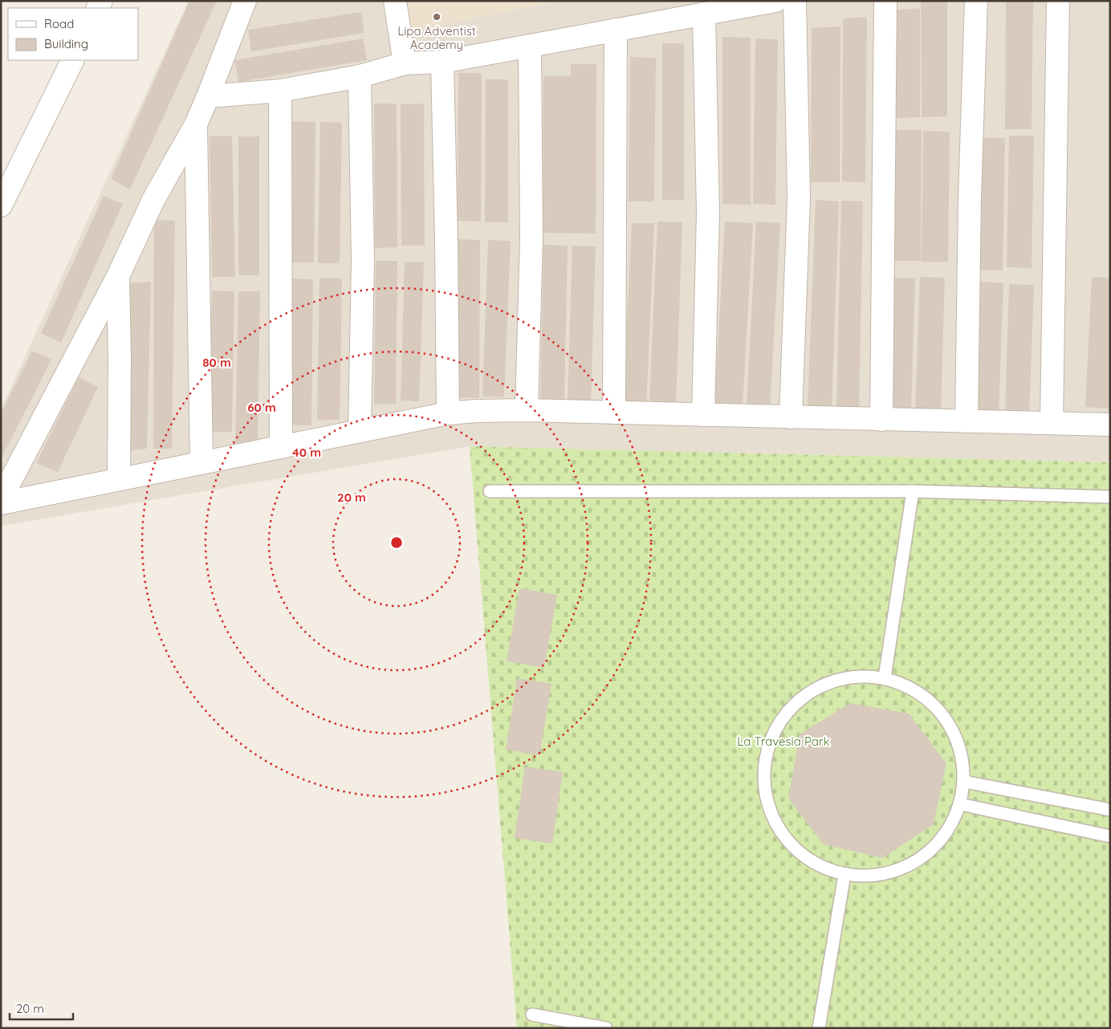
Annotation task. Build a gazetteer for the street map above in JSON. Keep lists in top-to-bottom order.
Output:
{
  "parks": ["La Travesia Park"],
  "places": ["Lipa Adventist Academy"],
  "legend": ["Road", "Building"],
  "scale_bar": "20 m",
  "rings": [
    "80 m",
    "60 m",
    "40 m",
    "20 m"
  ]
}
